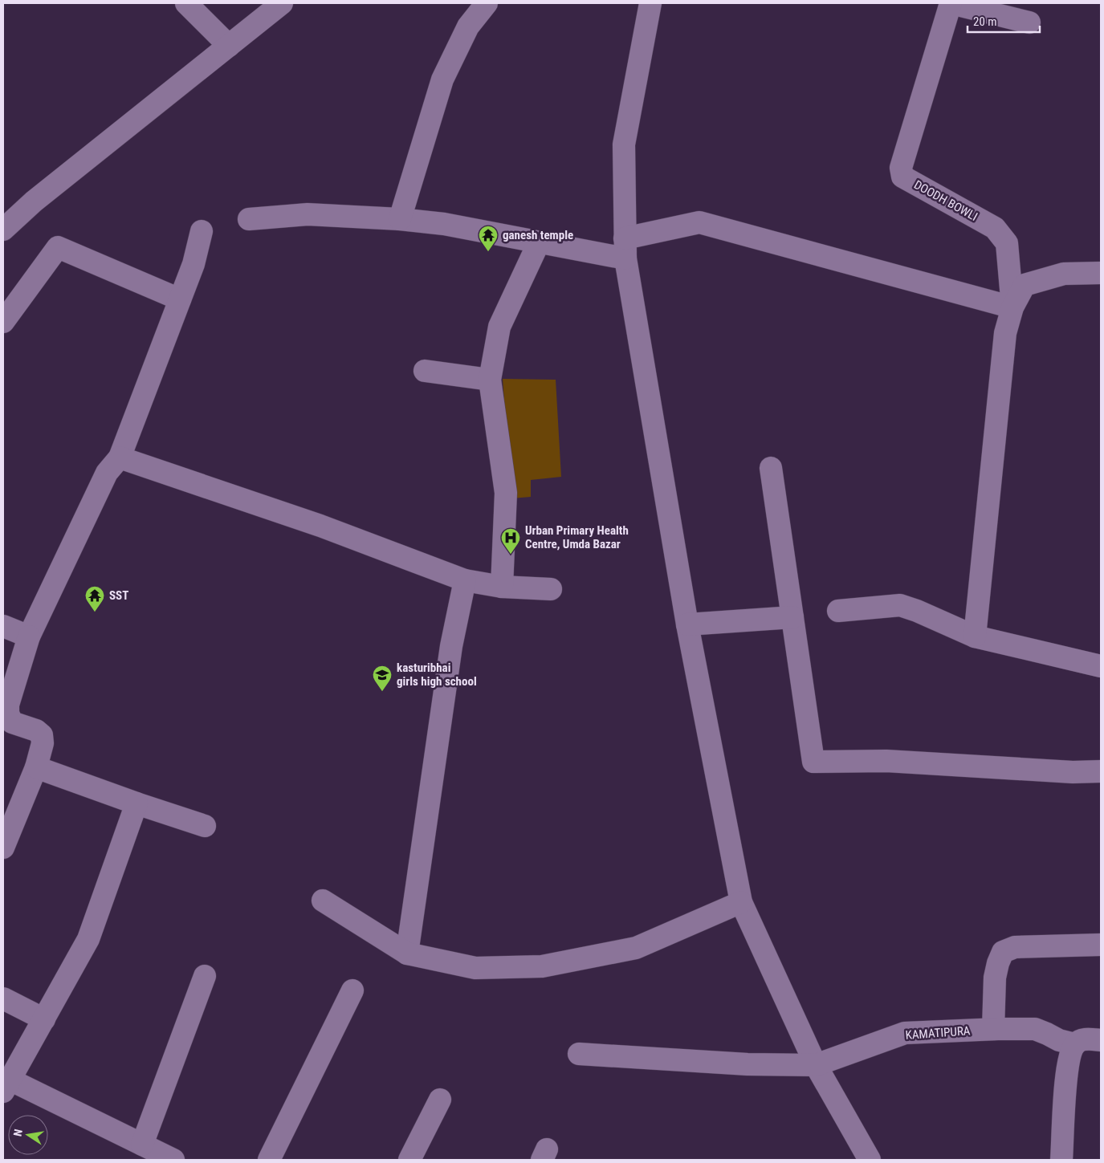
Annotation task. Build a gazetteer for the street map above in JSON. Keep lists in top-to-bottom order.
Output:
{
  "streets": {
    "street": ["DOODH BOWLI", "KAMATIPURA"]
  },
  "places": {
    "temple": ["ganesh temple", "SST"],
    "hospital": ["Urban Primary Health Centre, Umda Bazar"],
    "school or university": ["kasturibhai girls high school"]
  },
  "scale_bar": "20 m",
  "north": "left"
}
